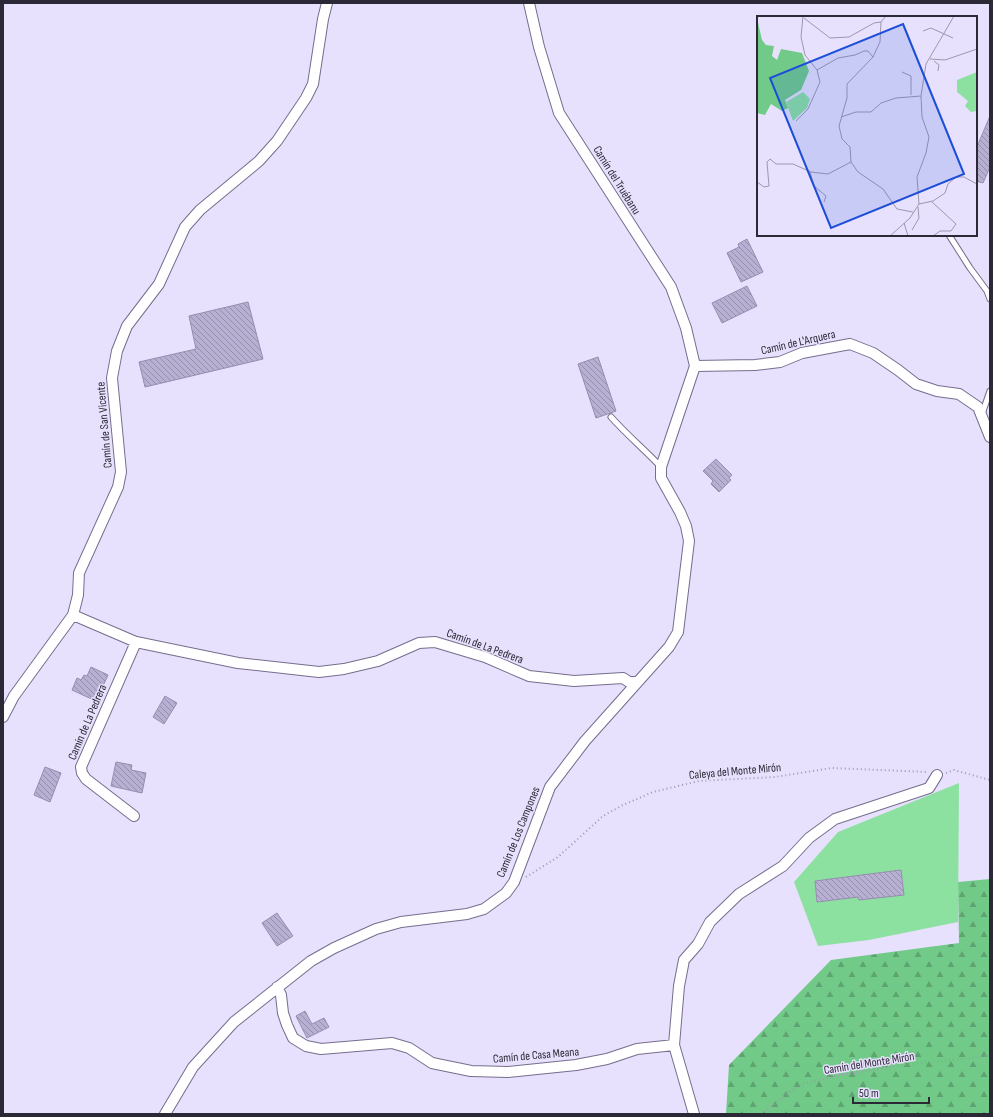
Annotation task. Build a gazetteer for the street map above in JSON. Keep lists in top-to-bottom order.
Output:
{
  "streets": {
    "street": [
      "Camín del Truébanu",
      "Camín de L'Arquera",
      "Camín de San Vicente",
      "Camín de La Pedrera",
      "Camín de Los Campones",
      "Camín de Casa Meana"
    ],
    "path": ["Caleya del Monte Mirón", "Camín del Monte Mirón"]
  },
  "crossings": [
    ["Camín del Truébanu", "Camín de L'Arquera"],
    ["Camín de San Vicente", "Camín de La Pedrera"],
    ["Camín de La Pedrera", "Camín de Los Campones"],
    ["Caleya del Monte Mirón", "Camín de Los Campones"],
    ["Camín de Los Campones", "Camín de Casa Meana"]
  ],
  "scale_bar": "50 m"
}
